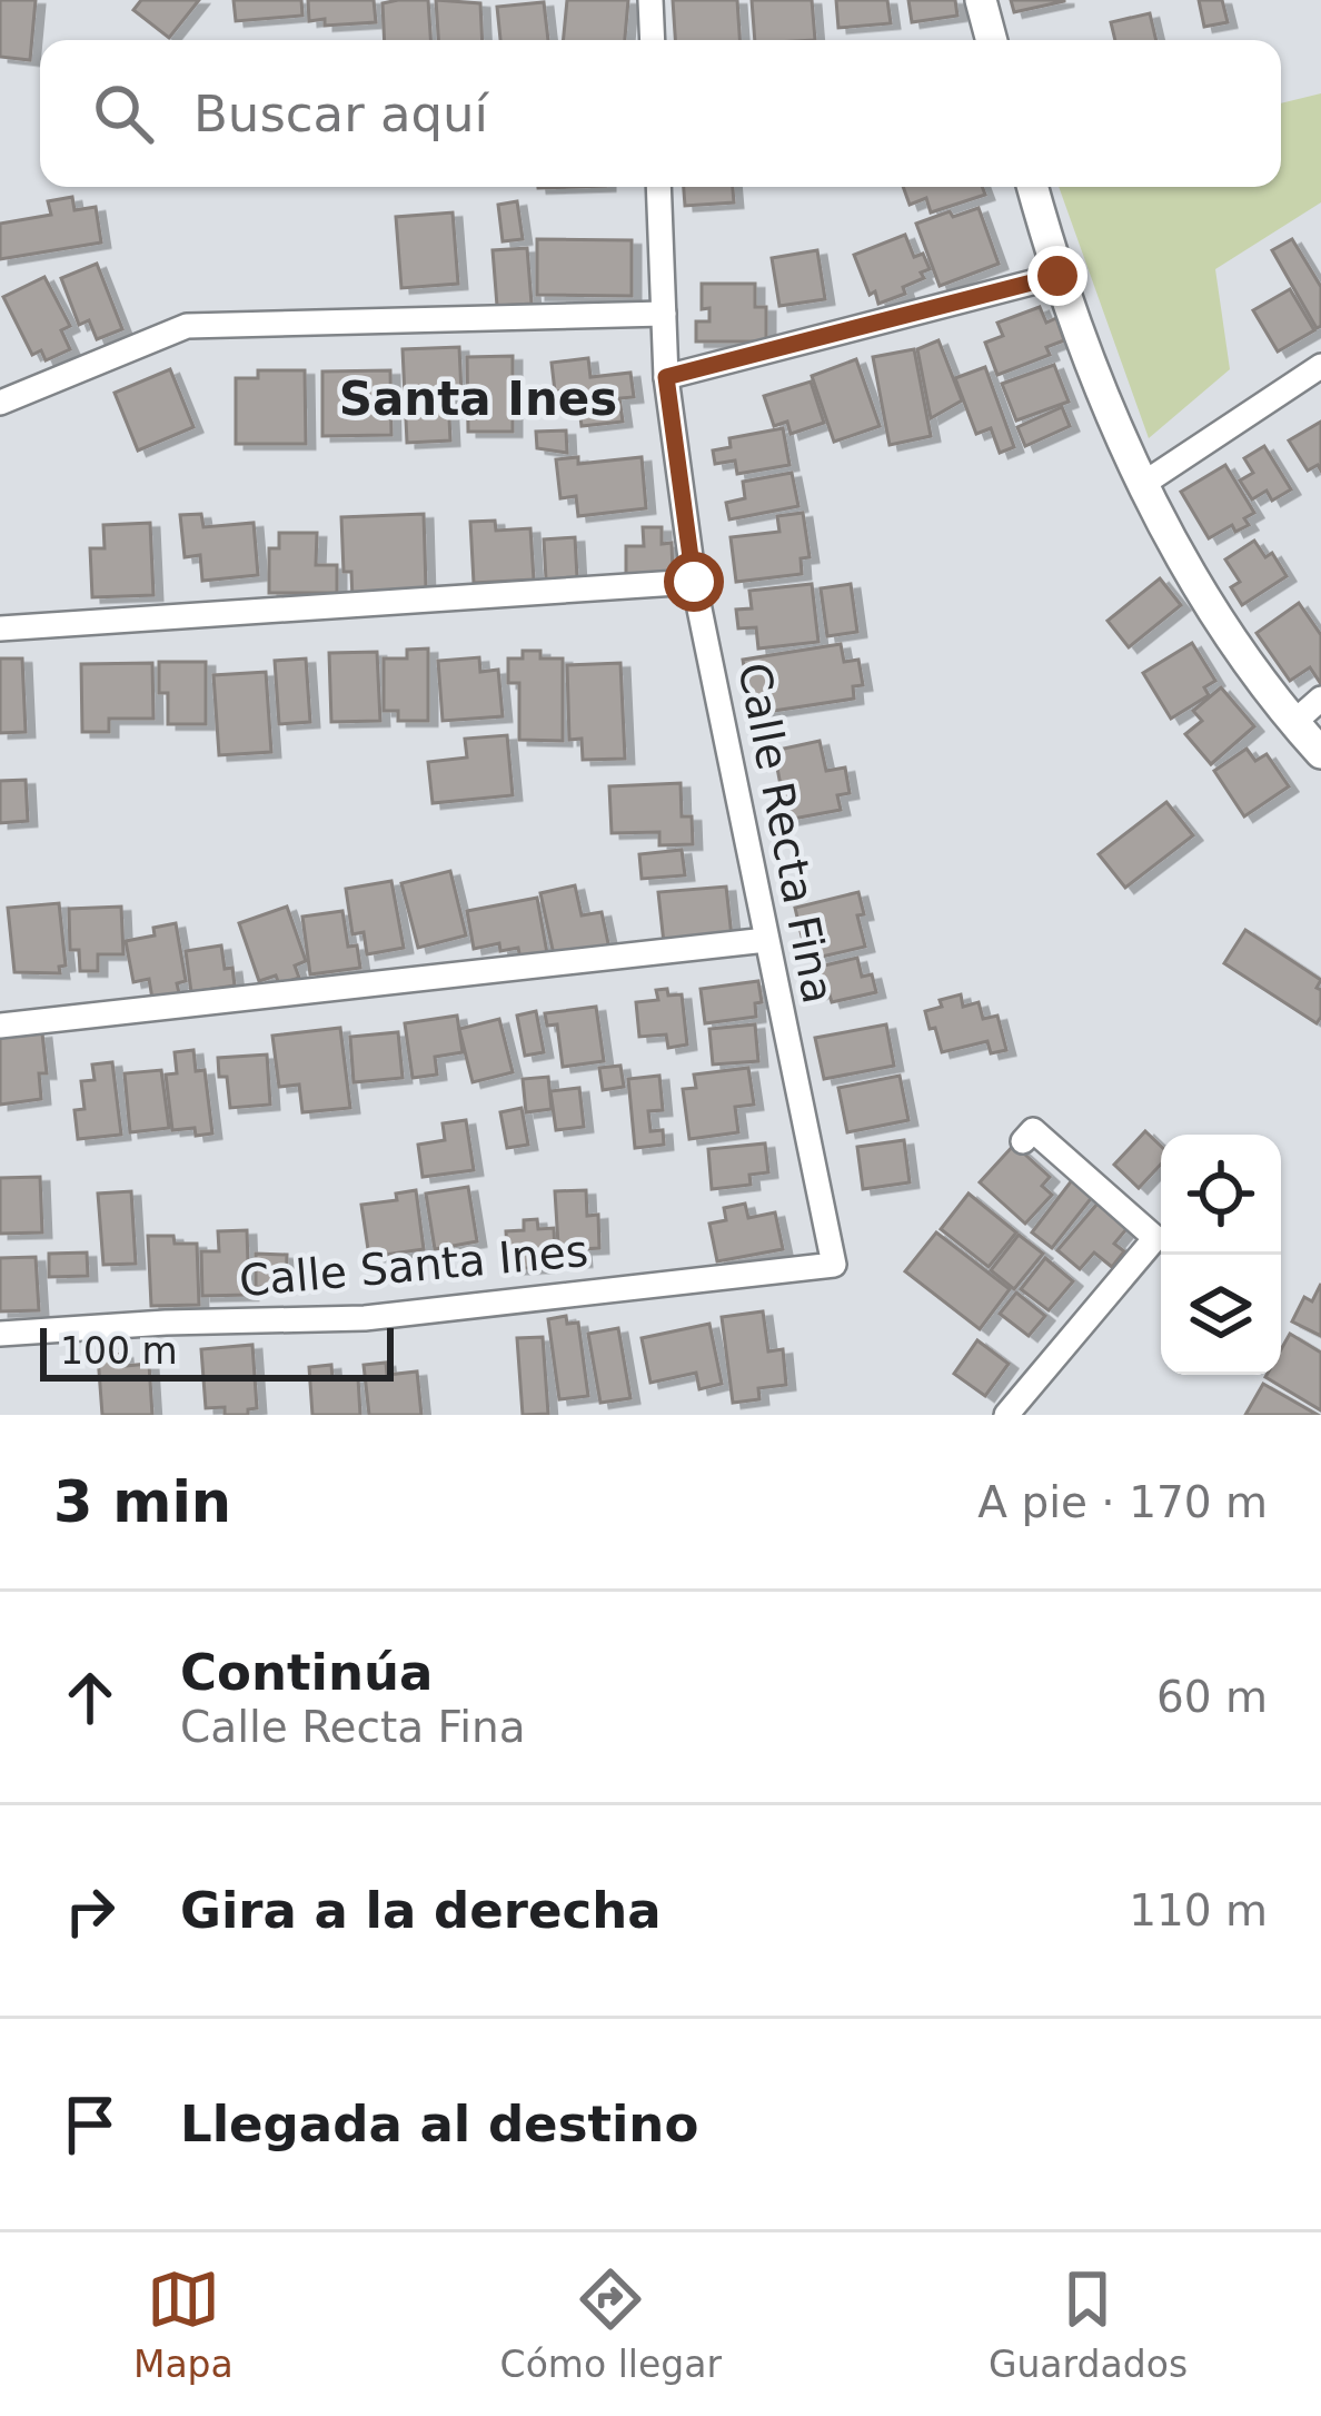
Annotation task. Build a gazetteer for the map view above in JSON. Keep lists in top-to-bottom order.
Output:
{
  "streets": {
    "street": ["Calle Recta Fina", "Calle Santa Ines"]
  },
  "crossings": [
    ["Calle Recta Fina", "Calle Santa Ines"]
  ],
  "districts": ["Santa Ines"],
  "scale_bar": "100 m",
  "page": {
    "search": "Buscar aquí",
    "scale": "100 m",
    "heading": ["3 min", "A pie · 170 m"],
    "list": [
      ["Continúa", "Calle Recta Fina", "60 m"],
      ["Gira a la derecha", "110 m"],
      "Llegada al destino"
    ],
    "nav": ["Mapa", "Cómo llegar", "Guardados"]
  }
}
